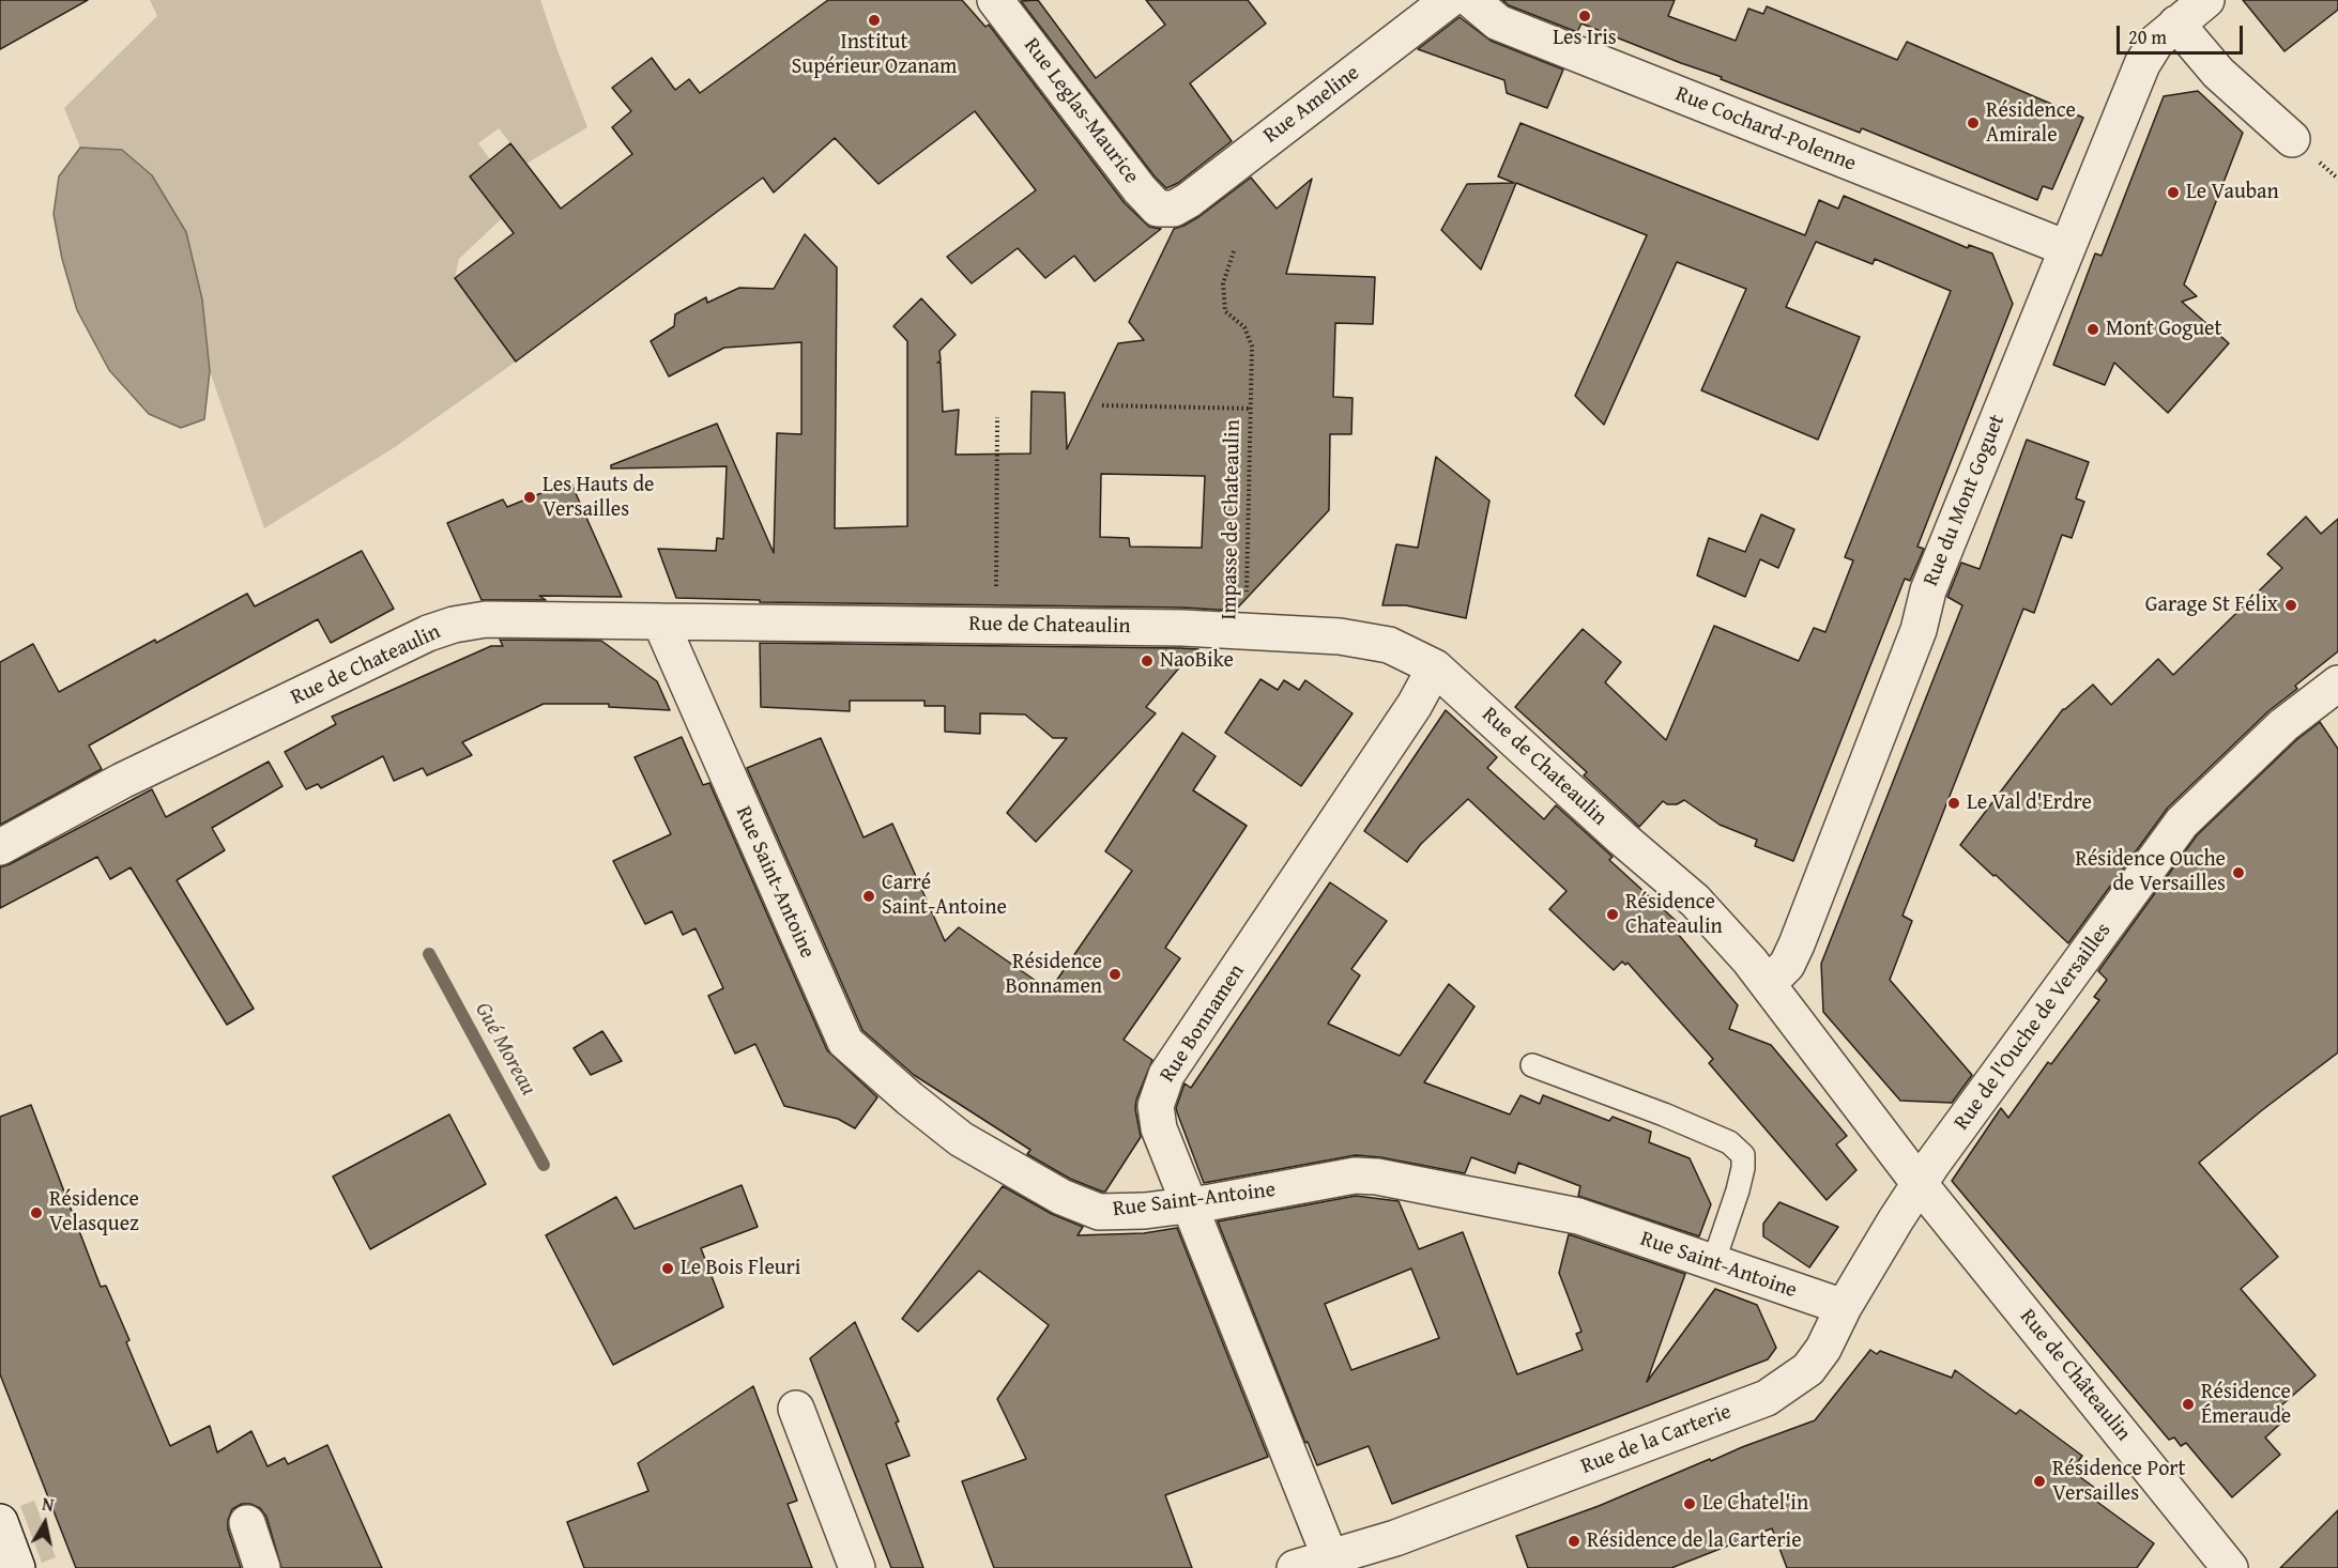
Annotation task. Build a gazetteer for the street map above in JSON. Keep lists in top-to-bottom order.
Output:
{
  "streets": {
    "street": [
      "Rue Ameline",
      "Rue Leglas-Maurice",
      "Rue Cochard-Polenne",
      "Rue du Mont Goguet",
      "Rue de Chateaulin",
      "Rue Saint-Antoine",
      "Rue Bonnamen",
      "Rue de l'Ouche de Versailles",
      "Rue de Châteaulin",
      "Rue de la Carterie"
    ],
    "path": ["Impasse de Chateaulin"]
  },
  "crossings": [
    ["Rue Ameline", "Rue Leglas-Maurice"],
    ["Rue Cochard-Polenne", "Rue du Mont Goguet"],
    ["Rue du Mont Goguet", "Rue de Chateaulin"],
    ["Impasse de Chateaulin", "Rue de Chateaulin"],
    ["Rue de Chateaulin", "Rue Saint-Antoine"],
    ["Rue de Chateaulin", "Rue Bonnamen"],
    ["Rue de Chateaulin", "Rue de l'Ouche de Versailles"],
    ["Rue de Chateaulin", "Rue de Châteaulin"],
    ["Rue de Chateaulin", "Rue de la Carterie"],
    ["Rue Saint-Antoine", "Rue Bonnamen"],
    ["Rue Saint-Antoine", "Rue de la Carterie"],
    ["Rue Bonnamen", "Rue de la Carterie"],
    ["Rue de l'Ouche de Versailles", "Rue de Châteaulin"],
    ["Rue de l'Ouche de Versailles", "Rue de la Carterie"],
    ["Rue de Châteaulin", "Rue de la Carterie"]
  ],
  "water": ["Gué Moreau"],
  "places": [
    "Les Iris",
    "Institut Supérieur Ozanam",
    "Résidence Amirale",
    "Le Vauban",
    "Mont Goguet",
    "Les Hauts de Versailles",
    "Garage St Félix",
    "NaoBike",
    "Le Val d'Erdre",
    "Résidence Ouche de Versailles",
    "Carré Saint-Antoine",
    "Résidence Chateaulin",
    "Résidence Bonnamen",
    "Résidence Velasquez",
    "Le Bois Fleuri",
    "Résidence Émeraude",
    "Résidence Port Versailles",
    "Le Chatel'in",
    "Résidence de la Carterie"
  ],
  "scale_bar": "20 m",
  "north": "top"
}
